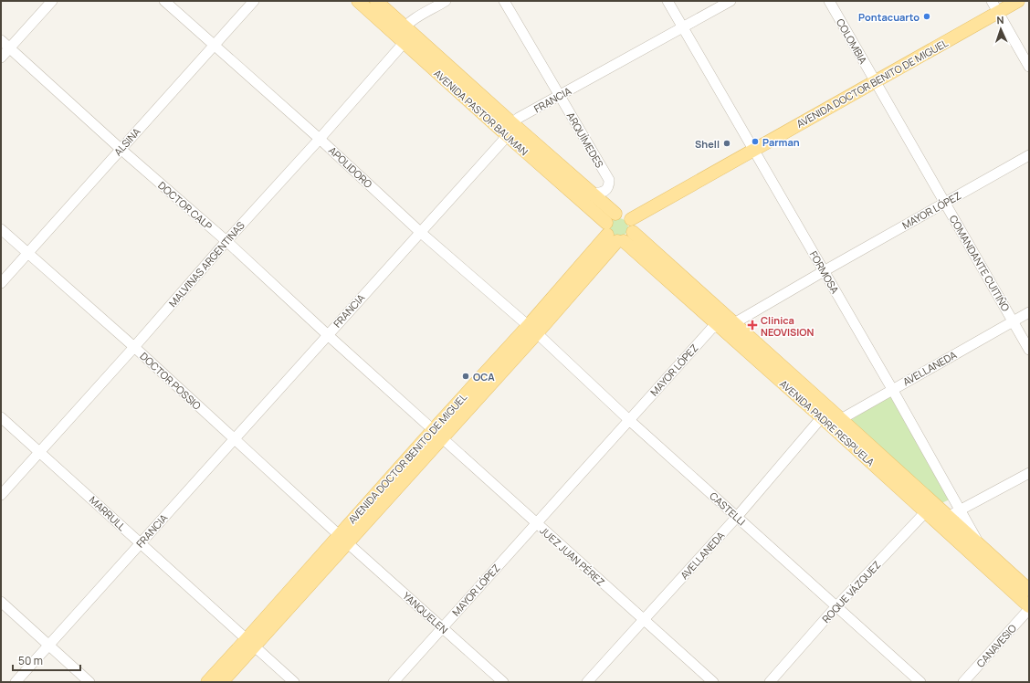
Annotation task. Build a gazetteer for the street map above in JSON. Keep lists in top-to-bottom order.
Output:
{
  "streets": {
    "main road": ["AVENIDA DOCTOR BENITO DE MIGUEL", "AVENIDA PASTOR BAUMAN", "AVENIDA PADRE RESPUELA"],
    "street": [
      "COLOMBIA",
      "FRANCIA",
      "ARQUÍMEDES",
      "ALSINA",
      "APOLIDORO",
      "DOCTOR CALP",
      "MAYOR LÓPEZ",
      "COMANDANTE CUITIÑO",
      "MALVINAS ARGENTINAS",
      "FORMOSA",
      "AVELLANEDA",
      "DOCTOR POSSIO",
      "CASTELLI",
      "MARRULL",
      "JUEZ JUAN PÉREZ",
      "ROQUE VÁZQUEZ",
      "YANQUELEN",
      "CANAVESIO"
    ]
  },
  "crossings": [
    ["COLOMBIA", "AVENIDA DOCTOR BENITO DE MIGUEL"],
    ["COLOMBIA", "COMANDANTE CUITIÑO"],
    ["AVENIDA DOCTOR BENITO DE MIGUEL", "AVENIDA PASTOR BAUMAN"],
    ["AVENIDA DOCTOR BENITO DE MIGUEL", "APOLIDORO"],
    ["AVENIDA DOCTOR BENITO DE MIGUEL", "DOCTOR CALP"],
    ["AVENIDA DOCTOR BENITO DE MIGUEL", "COMANDANTE CUITIÑO"],
    ["AVENIDA DOCTOR BENITO DE MIGUEL", "FORMOSA"],
    ["AVENIDA DOCTOR BENITO DE MIGUEL", "DOCTOR POSSIO"],
    ["AVENIDA DOCTOR BENITO DE MIGUEL", "AVENIDA PADRE RESPUELA"],
    ["AVENIDA DOCTOR BENITO DE MIGUEL", "CASTELLI"],
    ["AVENIDA DOCTOR BENITO DE MIGUEL", "MARRULL"],
    ["AVENIDA DOCTOR BENITO DE MIGUEL", "JUEZ JUAN PÉREZ"],
    ["AVENIDA DOCTOR BENITO DE MIGUEL", "YANQUELEN"],
    ["FRANCIA", "AVENIDA PASTOR BAUMAN"],
    ["FRANCIA", "ARQUÍMEDES"],
    ["FRANCIA", "APOLIDORO"],
    ["FRANCIA", "DOCTOR CALP"],
    ["FRANCIA", "FORMOSA"],
    ["FRANCIA", "DOCTOR POSSIO"],
    ["FRANCIA", "MARRULL"],
    ["AVENIDA PASTOR BAUMAN", "ARQUÍMEDES"],
    ["AVENIDA PASTOR BAUMAN", "MALVINAS ARGENTINAS"],
    ["AVENIDA PASTOR BAUMAN", "AVENIDA PADRE RESPUELA"],
    ["ALSINA", "APOLIDORO"],
    ["ALSINA", "DOCTOR CALP"],
    ["ALSINA", "DOCTOR POSSIO"],
    ["APOLIDORO", "MALVINAS ARGENTINAS"],
    ["APOLIDORO", "CASTELLI"],
    ["DOCTOR CALP", "MALVINAS ARGENTINAS"],
    ["DOCTOR CALP", "JUEZ JUAN PÉREZ"],
    ["MAYOR LÓPEZ", "COMANDANTE CUITIÑO"],
    ["MAYOR LÓPEZ", "FORMOSA"],
    ["MAYOR LÓPEZ", "AVENIDA PADRE RESPUELA"],
    ["MAYOR LÓPEZ", "CASTELLI"],
    ["MAYOR LÓPEZ", "JUEZ JUAN PÉREZ"],
    ["MAYOR LÓPEZ", "YANQUELEN"],
    ["COMANDANTE CUITIÑO", "AVELLANEDA"],
    ["MALVINAS ARGENTINAS", "DOCTOR POSSIO"],
    ["MALVINAS ARGENTINAS", "MARRULL"],
    ["FORMOSA", "AVELLANEDA"],
    ["FORMOSA", "AVENIDA PADRE RESPUELA"],
    ["AVELLANEDA", "AVENIDA PADRE RESPUELA"],
    ["AVELLANEDA", "CASTELLI"],
    ["AVELLANEDA", "JUEZ JUAN PÉREZ"],
    ["DOCTOR POSSIO", "YANQUELEN"],
    ["AVENIDA PADRE RESPUELA", "ROQUE VÁZQUEZ"],
    ["CASTELLI", "ROQUE VÁZQUEZ"]
  ],
  "places": {
    "other": [
      "Pontacuarto",
      "Parman",
      "Shell",
      "OCA"
    ],
    "health": ["Clinica NEOVISION"]
  },
  "scale_bar": "50 m",
  "north": "top"
}
